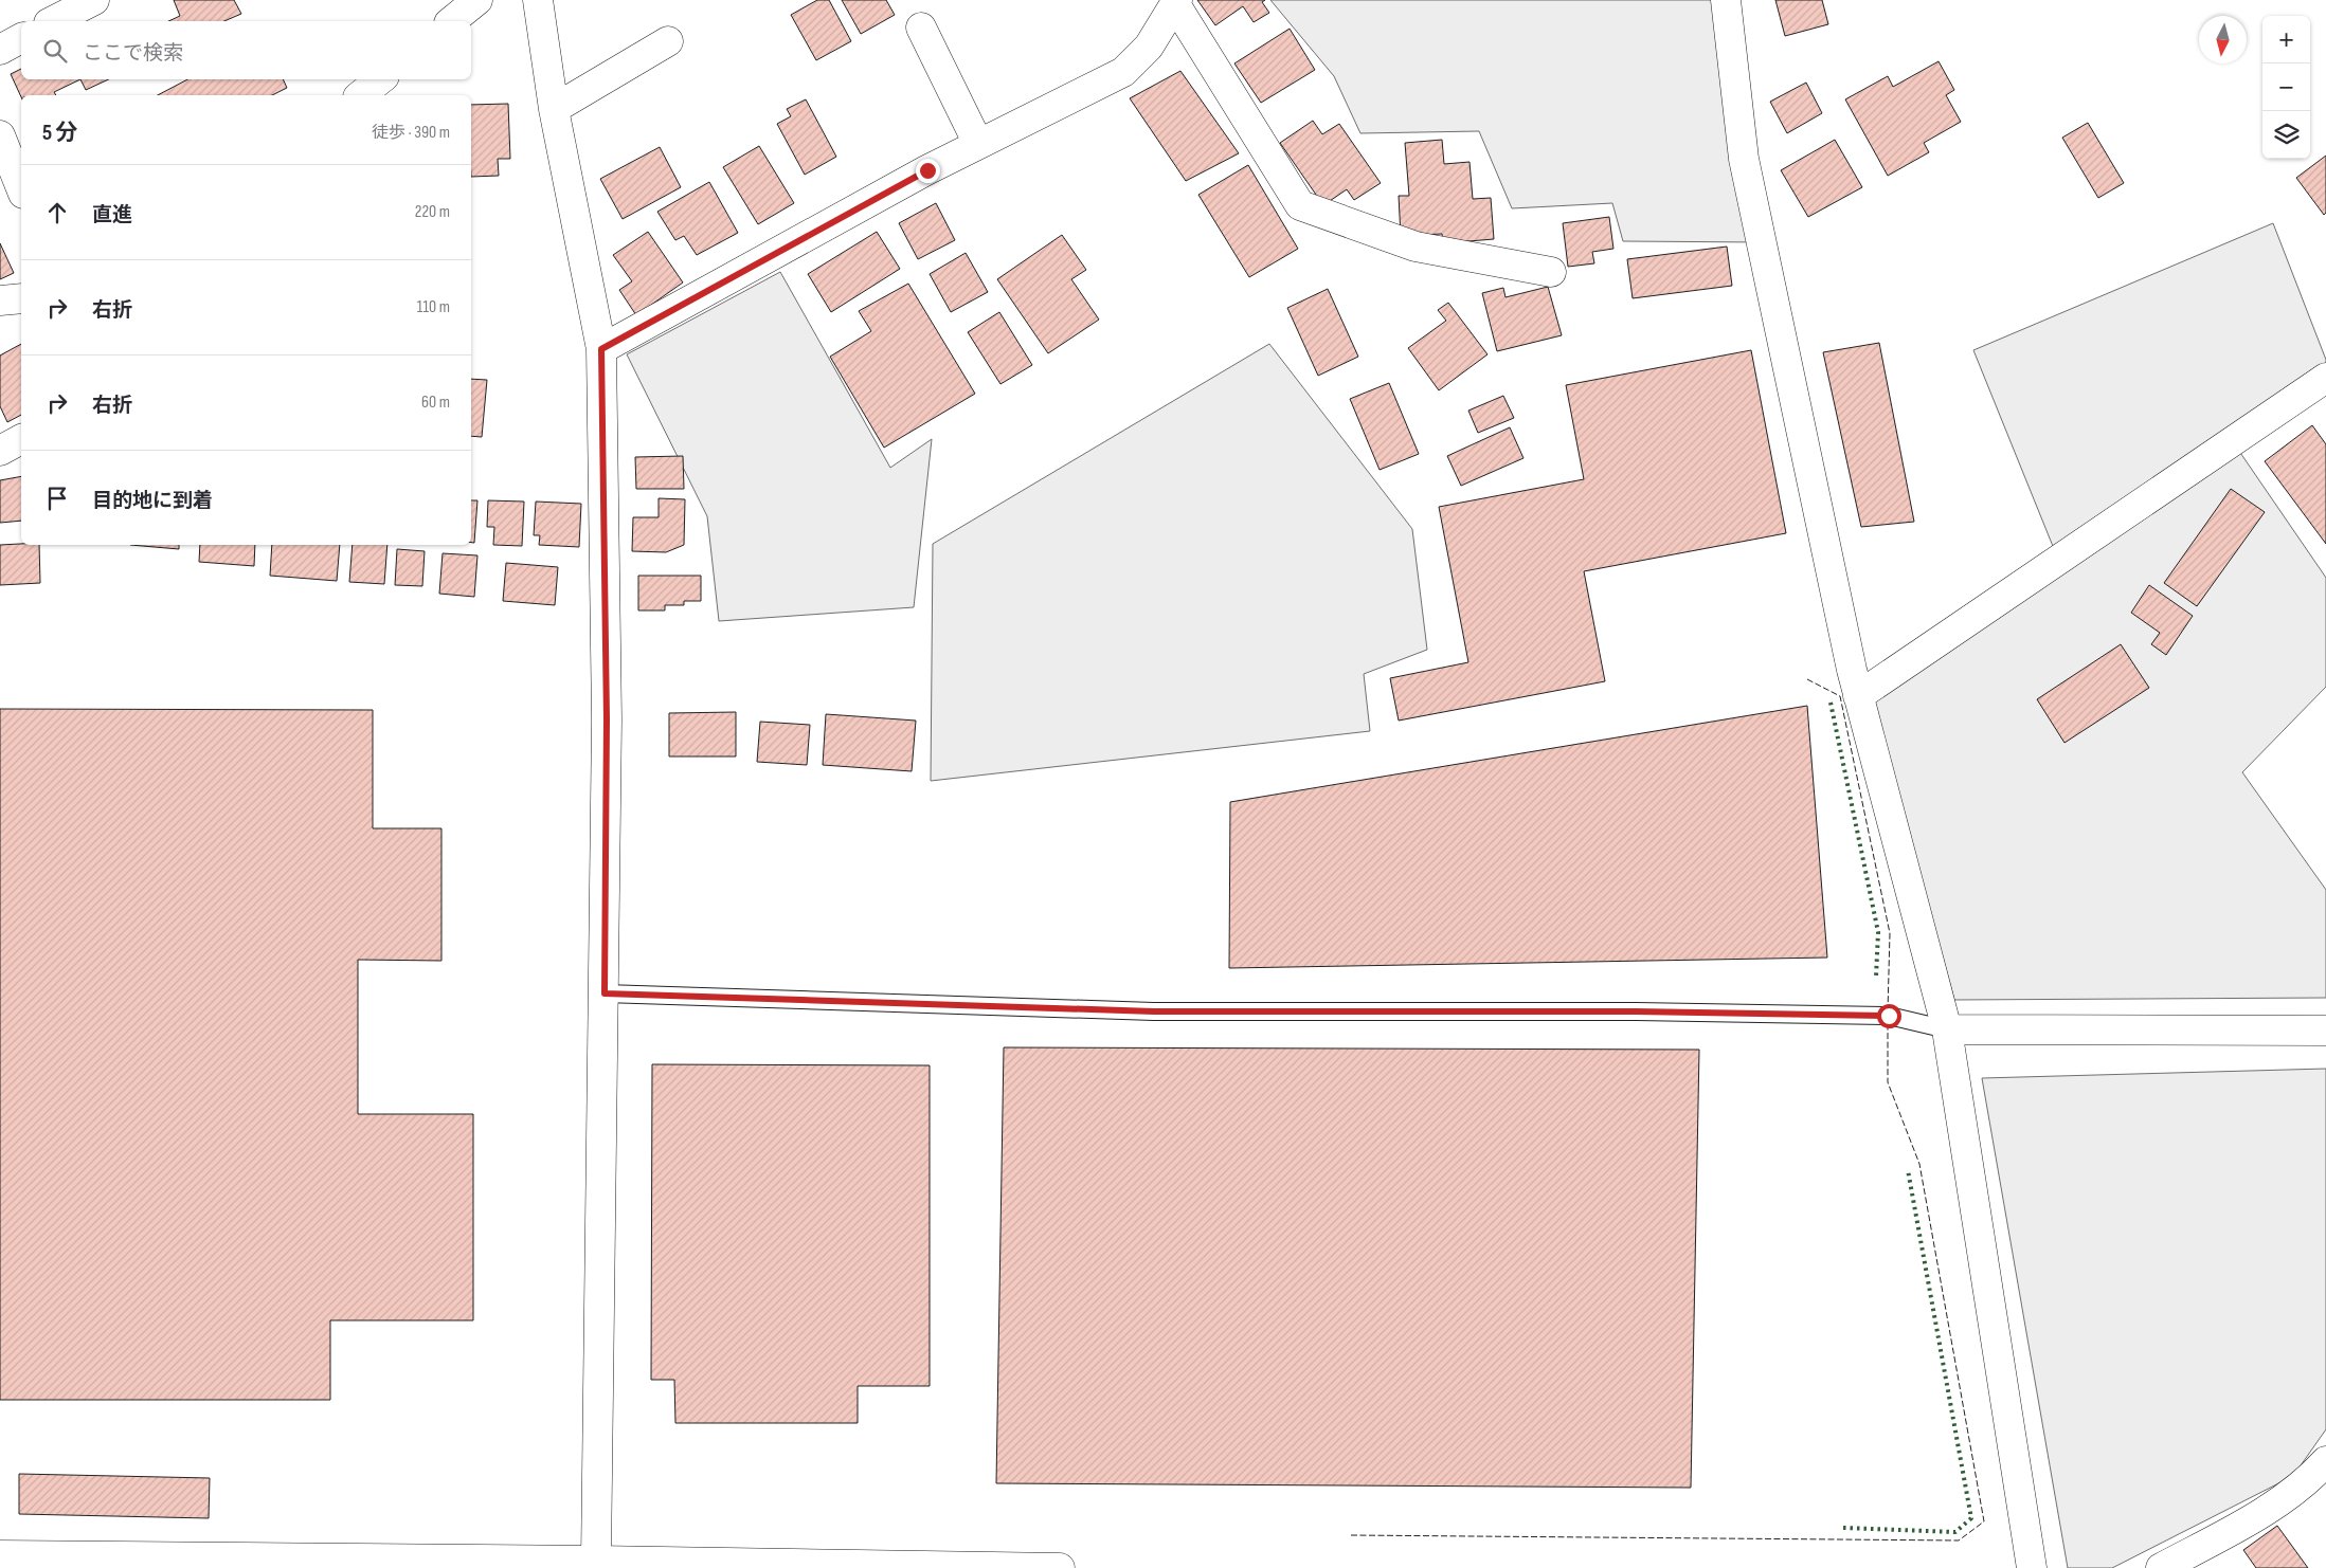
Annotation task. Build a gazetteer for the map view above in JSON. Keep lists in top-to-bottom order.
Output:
{
  "north": "bottom",
  "page": {
    "map_buttons": ["+", "−"],
    "search": "ここで検索",
    "heading": ["5 分", "徒歩 · 390 m"],
    "list": [
      ["直進", "220 m"],
      ["右折", "110 m"],
      ["右折", "60 m"],
      "目的地に到着"
    ]
  }
}
